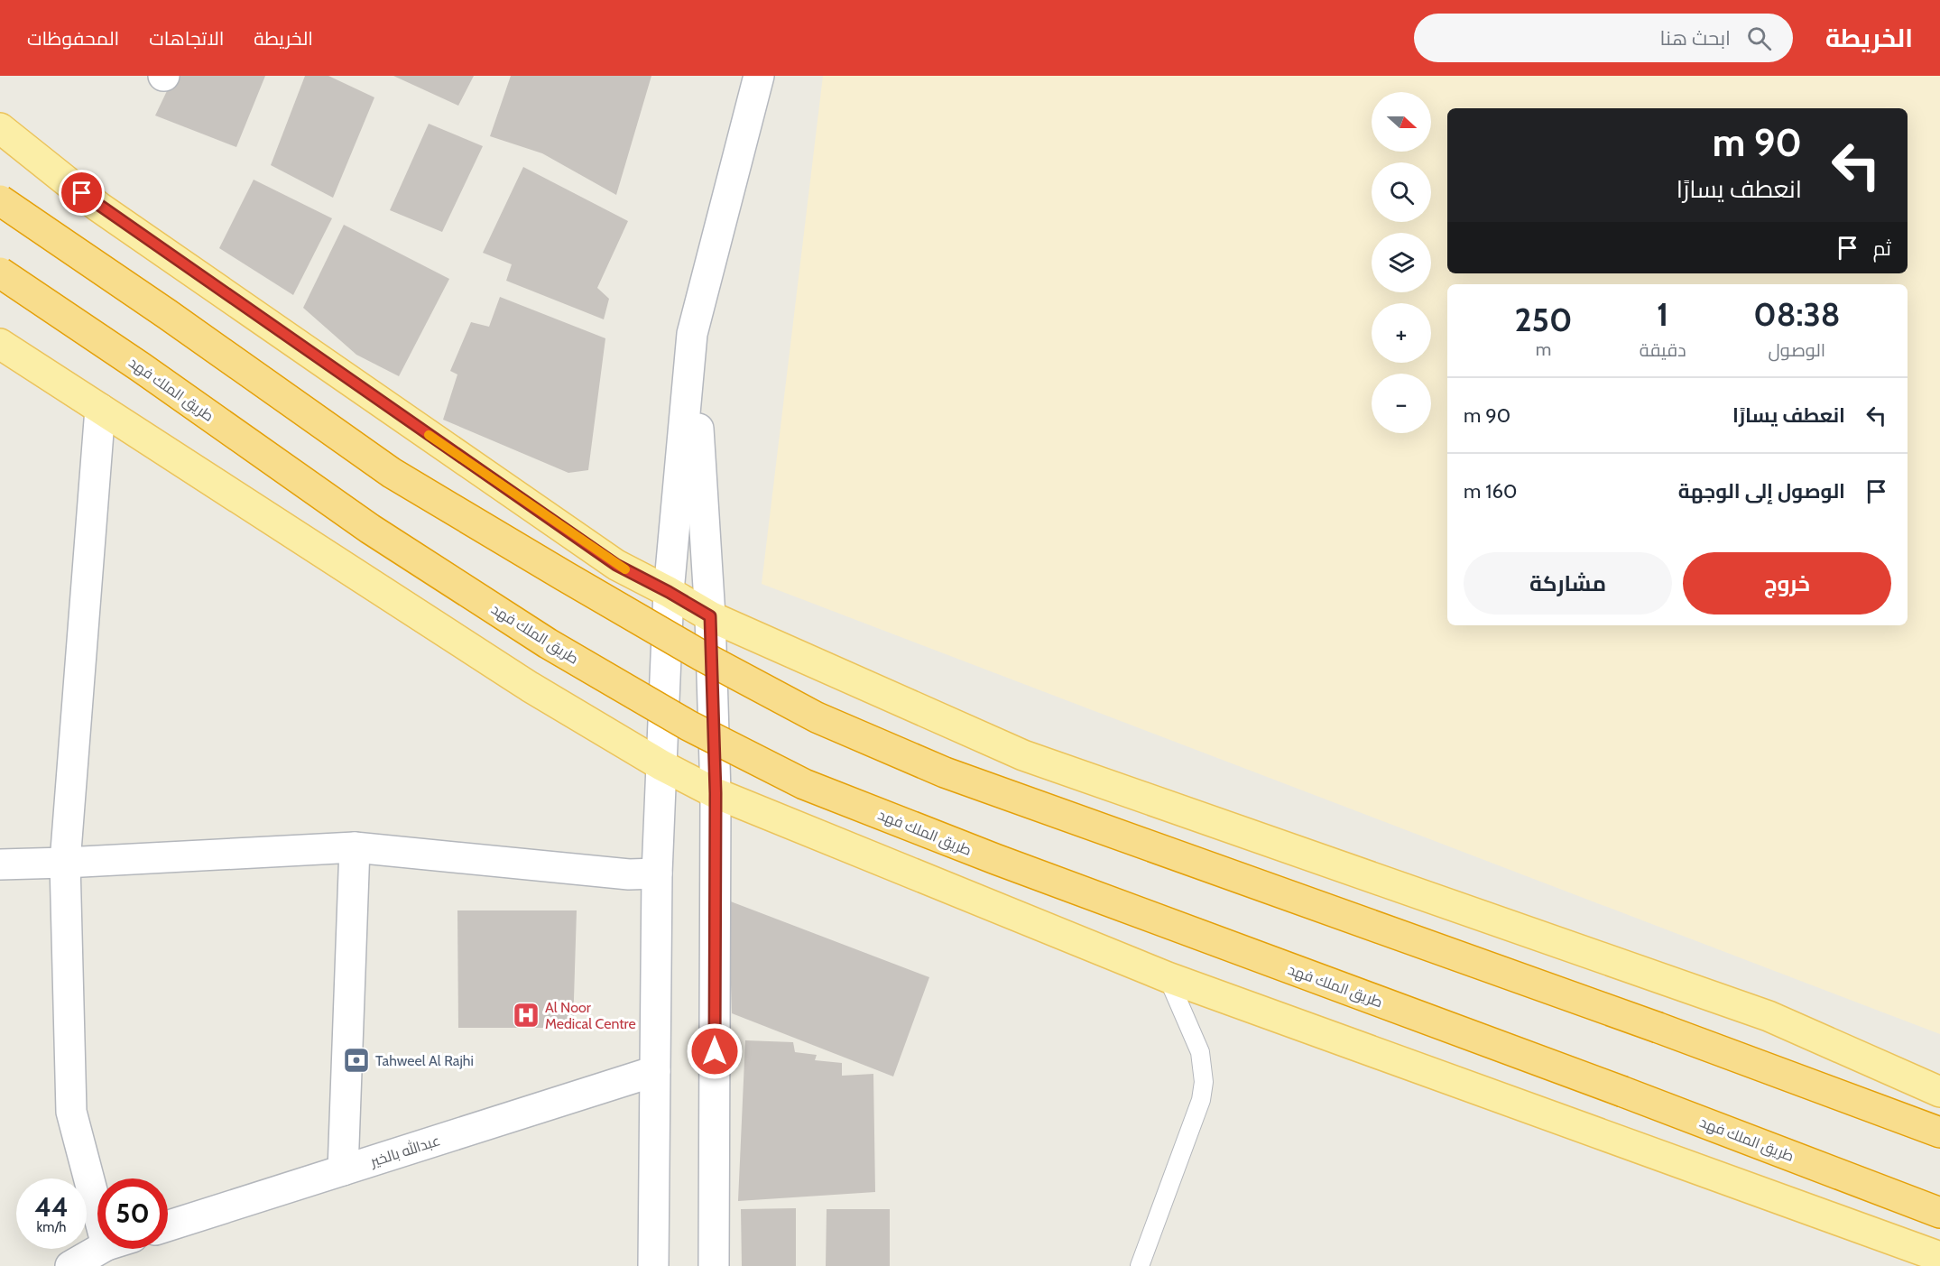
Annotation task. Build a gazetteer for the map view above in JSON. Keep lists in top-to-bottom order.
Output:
{
  "streets": {
    "highway": ["طريق الملك فهد"],
    "street": ["عبدالله بالخير"]
  },
  "places": {
    "hospital": ["Al Noor Medical Centre"],
    "bank": ["Tahweel Al Rajhi"]
  },
  "north": "right",
  "page": {
    "header": "الخريطة",
    "search": "ابحث هنا",
    "nav": ["الخريطة", "الاتجاهات", "المحفوظات"],
    "map_buttons": ["+", "−"],
    "turn": ["90 m", "انعطف يسارًا"],
    "then": "ثم",
    "eta": [
      "08:38",
      "الوصول",
      "1",
      "دقيقة",
      "250",
      "m"
    ],
    "list": [
      {
        "name": "انعطف يسارًا",
        "value": "90 m"
      },
      {
        "name": "الوصول إلى الوجهة",
        "value": "160 m"
      }
    ],
    "buttons": ["خروج", "مشاركة"],
    "speed": "44 km/h",
    "limit": "50"
  }
}
